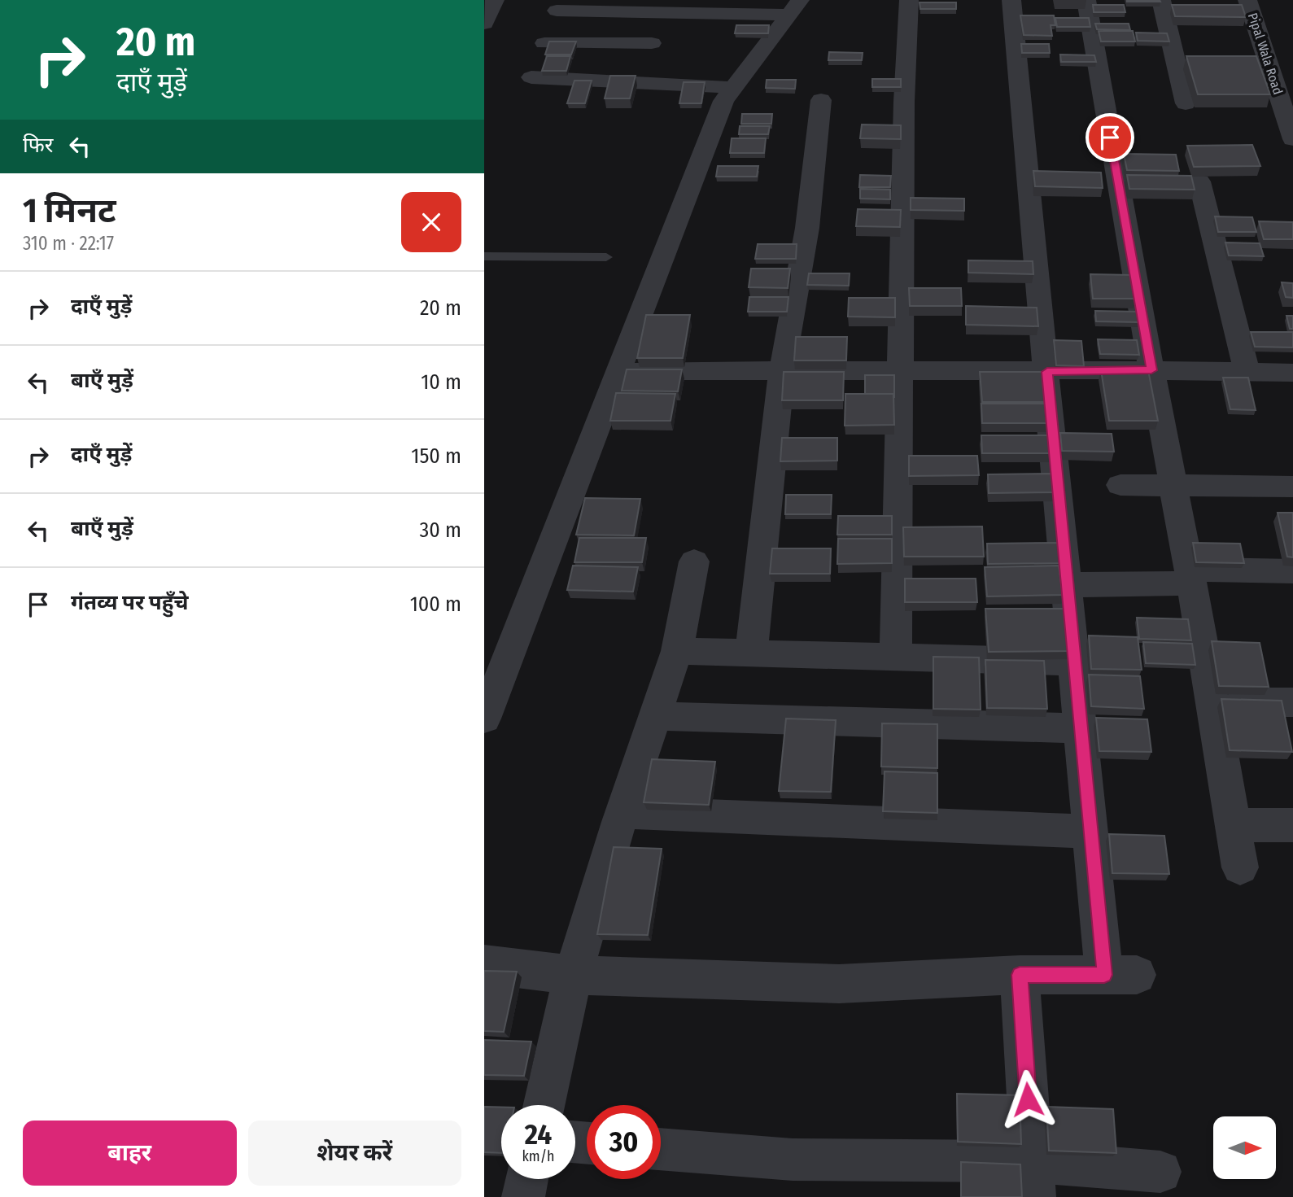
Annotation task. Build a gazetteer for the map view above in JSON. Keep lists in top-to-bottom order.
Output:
{
  "streets": {
    "street": ["Pipal Wala Road"]
  },
  "north": "right",
  "page": {
    "turn": ["20 m", "दाएँ मुड़ें"],
    "then": "फिर",
    "heading": ["1 मिनट", "310 m · 22:17"],
    "list": [
      {
        "name": "दाएँ मुड़ें",
        "value": "20 m"
      },
      {
        "name": "बाएँ मुड़ें",
        "value": "10 m"
      },
      {
        "name": "दाएँ मुड़ें",
        "value": "150 m"
      },
      {
        "name": "बाएँ मुड़ें",
        "value": "30 m"
      },
      {
        "name": "गंतव्य पर पहुँचे",
        "value": "100 m"
      }
    ],
    "speed": "24 km/h",
    "limit": "30",
    "buttons": ["बाहर", "शेयर करें"]
  }
}
